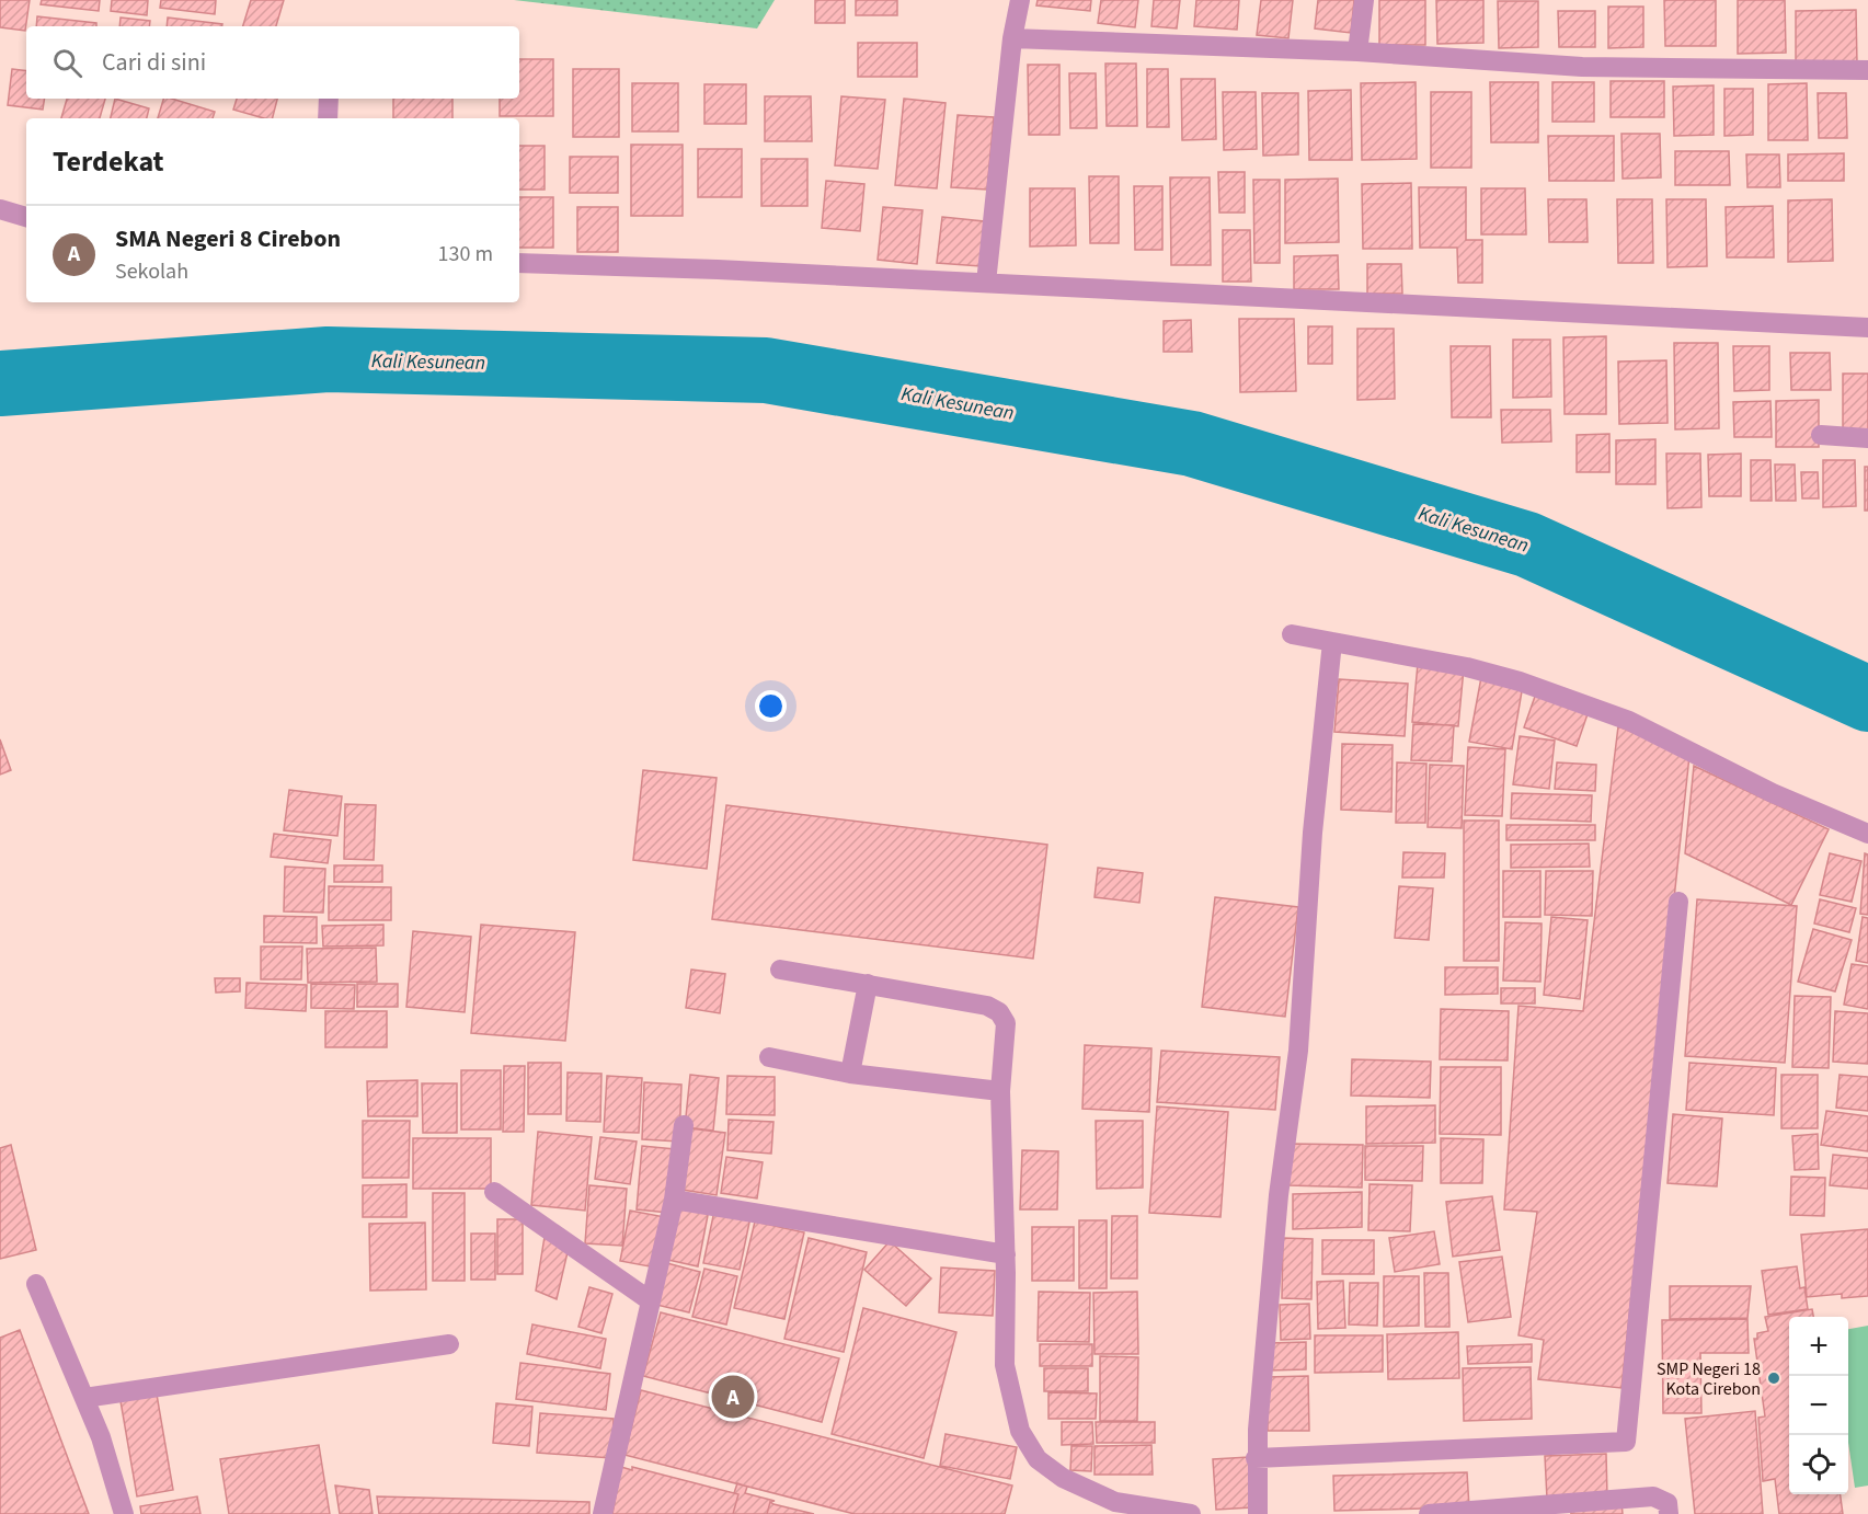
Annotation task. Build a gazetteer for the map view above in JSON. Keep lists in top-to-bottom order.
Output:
{
  "water": ["Kali Kesunean"],
  "places": ["SMP Negeri 18 Kota Cirebon"],
  "page": {
    "search": "Cari di sini",
    "heading": "Terdekat",
    "list": [
      {
        "mark": "A",
        "name": "SMA Negeri 8 Cirebon",
        "note": "Sekolah",
        "value": "130 m"
      }
    ],
    "map_buttons": ["+", "−"],
    "pins": "A"
  }
}
